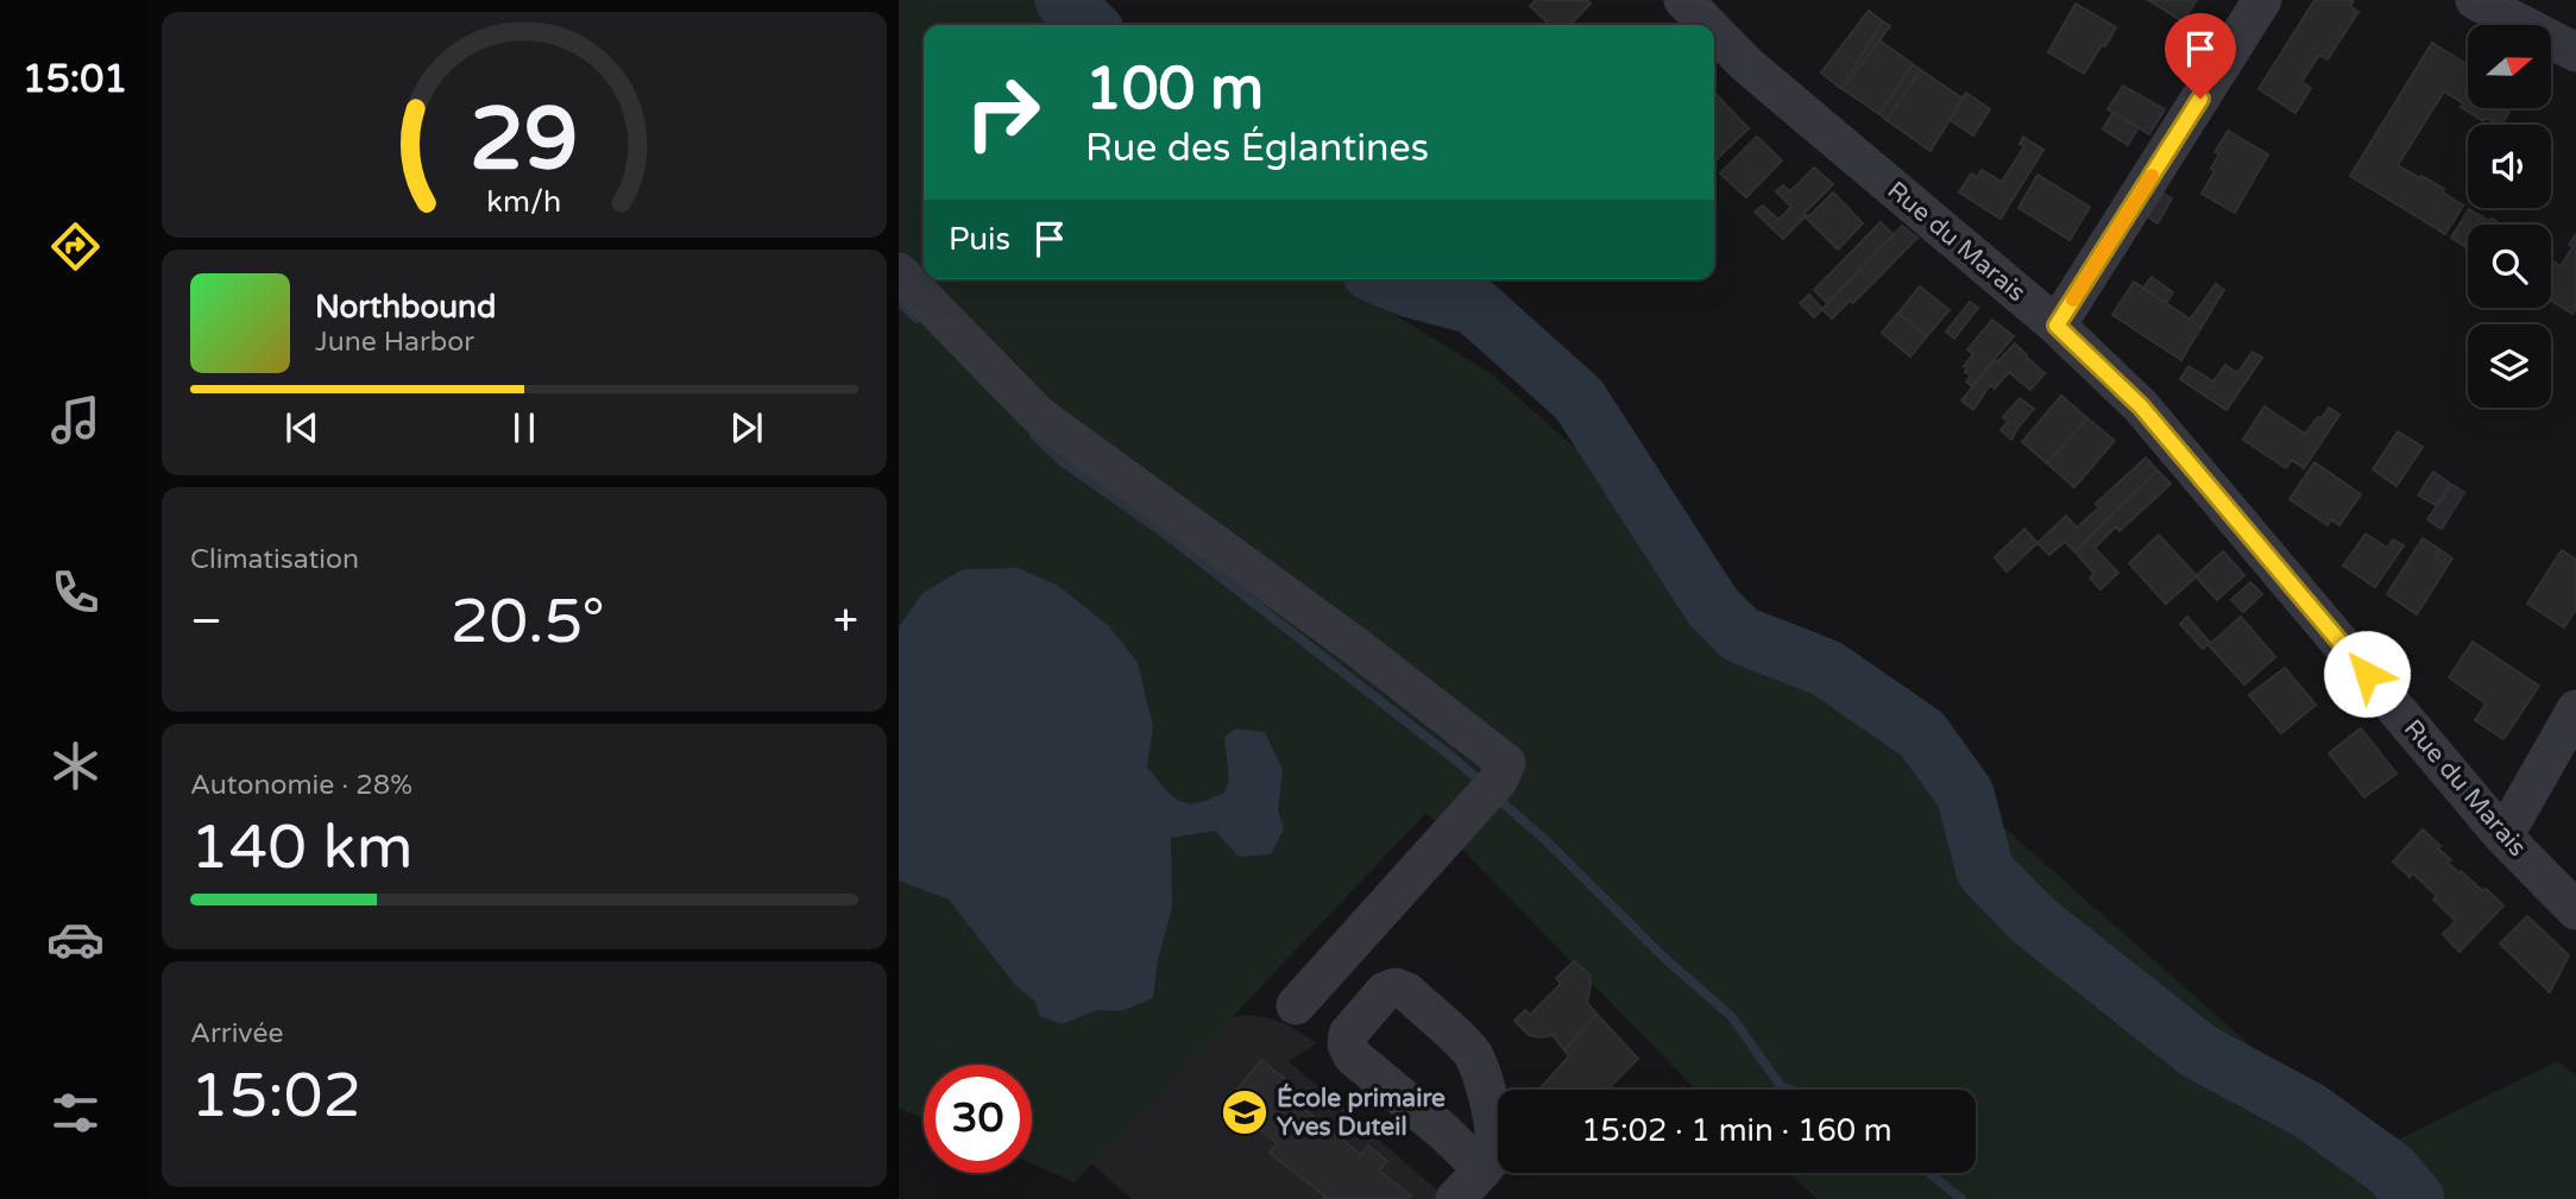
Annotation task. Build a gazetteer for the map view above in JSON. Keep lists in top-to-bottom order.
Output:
{
  "streets": {
    "street": ["Rue du Marais"]
  },
  "places": {
    "school or university": ["École primaire Yves Duteil"]
  },
  "north": "right",
  "page": {
    "tabs": "15:01",
    "turn": ["100 m", "Rue des Églantines"],
    "then": "Puis",
    "song": ["Northbound", "June Harbor"],
    "tile": [
      "Climatisation",
      ["Autonomie · 28%", "140 km"],
      ["Arrivée", "15:02"]
    ],
    "heat": ["−", "20.5°", "+"],
    "limit": "30",
    "trip": "15:02 · 1 min · 160 m",
    "gauge": ["29", "km/h"]
  }
}
